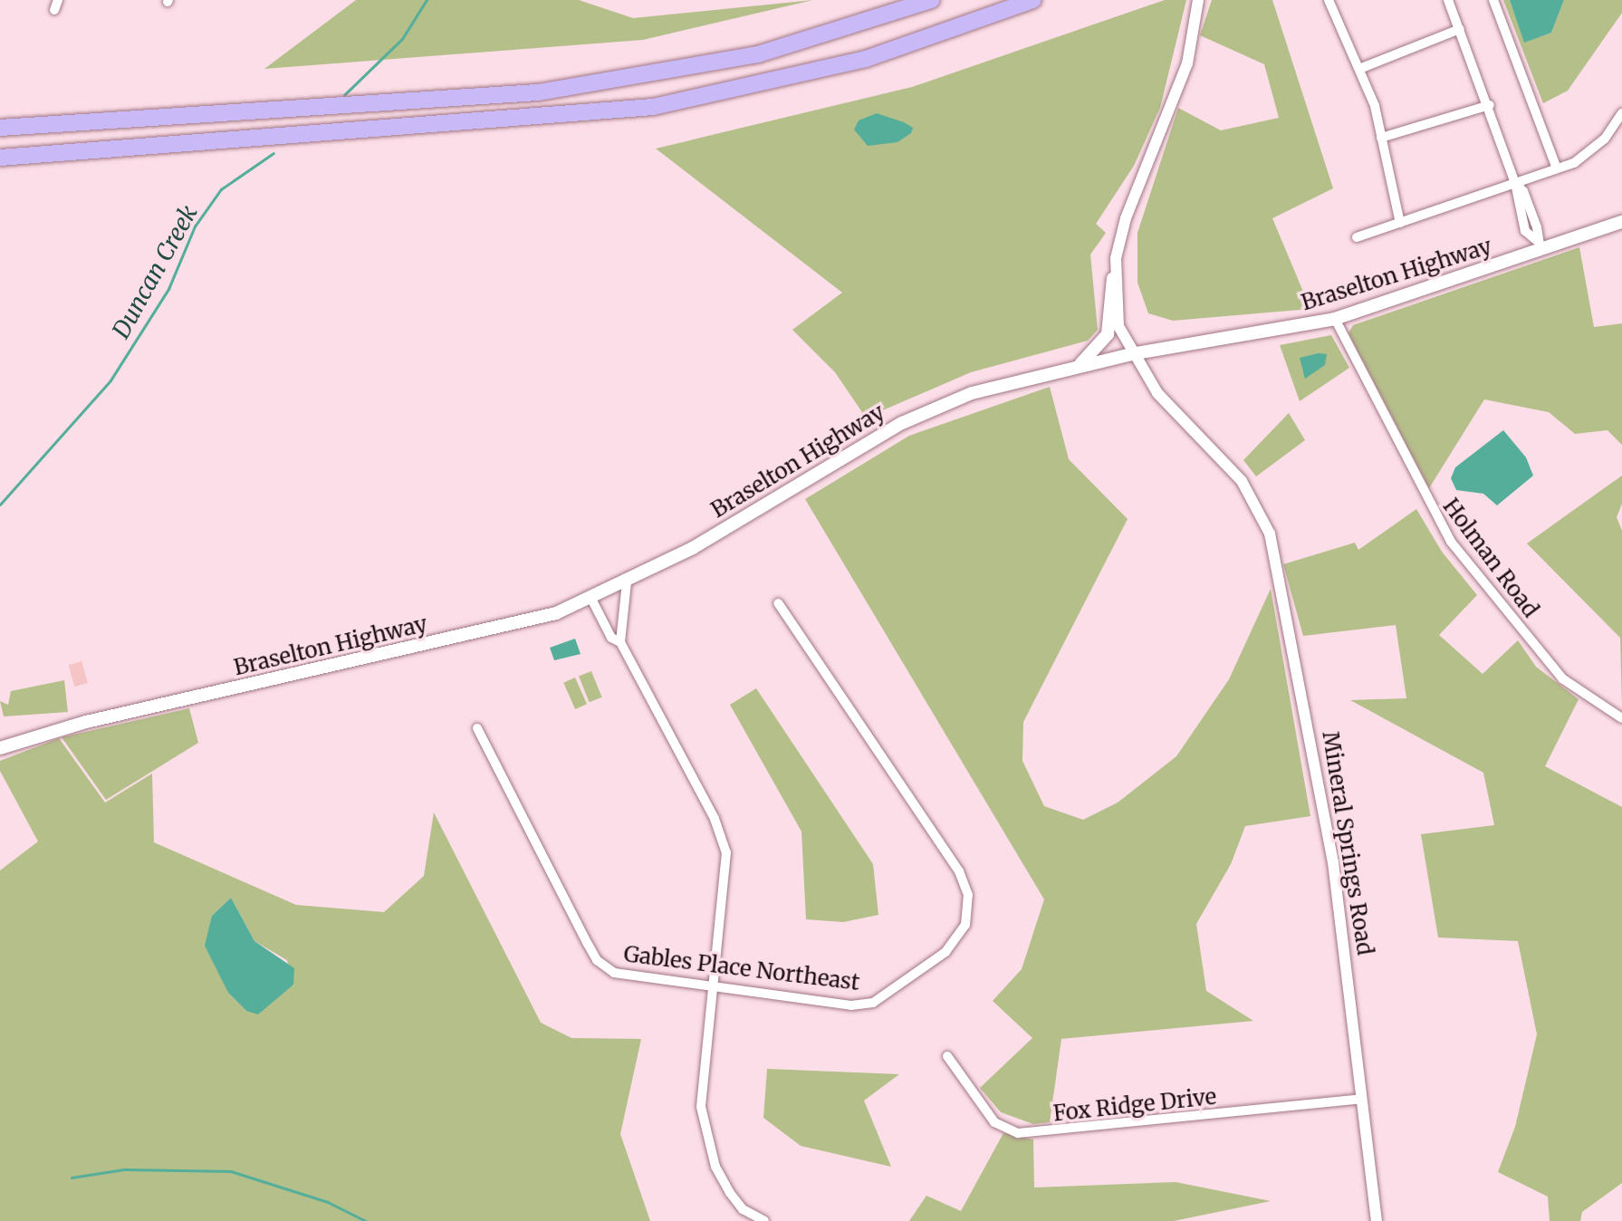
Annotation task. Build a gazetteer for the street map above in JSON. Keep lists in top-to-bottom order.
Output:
{
  "streets": {
    "main road": ["Braselton Highway"],
    "street": [
      "Holman Road",
      "Mineral Springs Road",
      "Gables Place Northeast",
      "Fox Ridge Drive"
    ]
  },
  "crossings": [
    ["Braselton Highway", "Holman Road"],
    ["Braselton Highway", "Mineral Springs Road"],
    ["Mineral Springs Road", "Fox Ridge Drive"]
  ],
  "water": ["Duncan Creek"]
}
